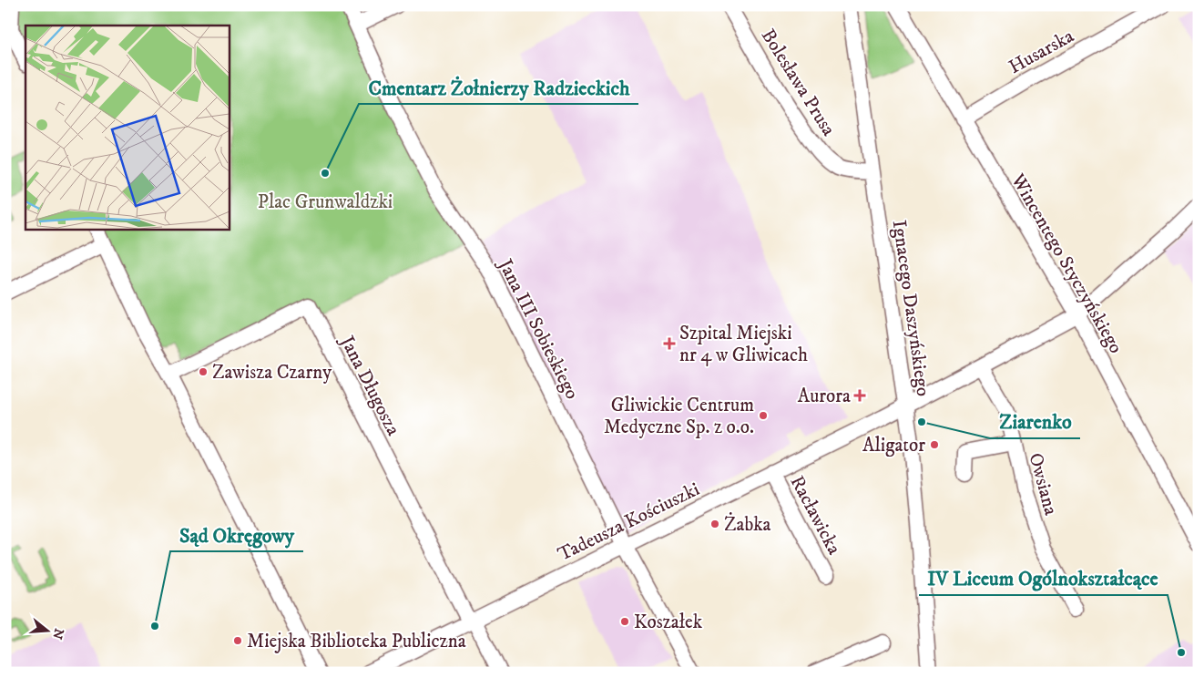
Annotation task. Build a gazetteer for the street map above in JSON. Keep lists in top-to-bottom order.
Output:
{
  "streets": {
    "street": [
      "Husarska",
      "Bolesława Prusa",
      "Wincentego Styczyńskiego",
      "Ignacego Daszyńskiego",
      "Jana III Sobieskiego",
      "Jana Długosza",
      "Owsiana",
      "Racławicka",
      "Tadeusza Kościuszki"
    ]
  },
  "crossings": [
    ["Husarska", "Wincentego Styczyńskiego"],
    ["Bolesława Prusa", "Ignacego Daszyńskiego"],
    ["Wincentego Styczyńskiego", "Tadeusza Kościuszki"],
    ["Ignacego Daszyńskiego", "Tadeusza Kościuszki"],
    ["Jana III Sobieskiego", "Tadeusza Kościuszki"],
    ["Jana Długosza", "Tadeusza Kościuszki"],
    ["Owsiana", "Tadeusza Kościuszki"],
    ["Racławicka", "Tadeusza Kościuszki"]
  ],
  "parks": ["Plac Grunwaldzki"],
  "places": {
    "other": [
      "Cmentarz Żołnierzy Radzieckich",
      "Zawisza Czarny",
      "Gliwickie Centrum Medyczne Sp. z o.o.",
      "Ziarenko",
      "Aligator",
      "Żabka",
      "Koszałek",
      "Sąd Okręgowy",
      "Miejska Biblioteka Publiczna",
      "IV Liceum Ogólnokształcące"
    ],
    "health": ["Szpital Miejski nr 4 w Gliwicach", "Aurora"]
  },
  "north": "right"
}
